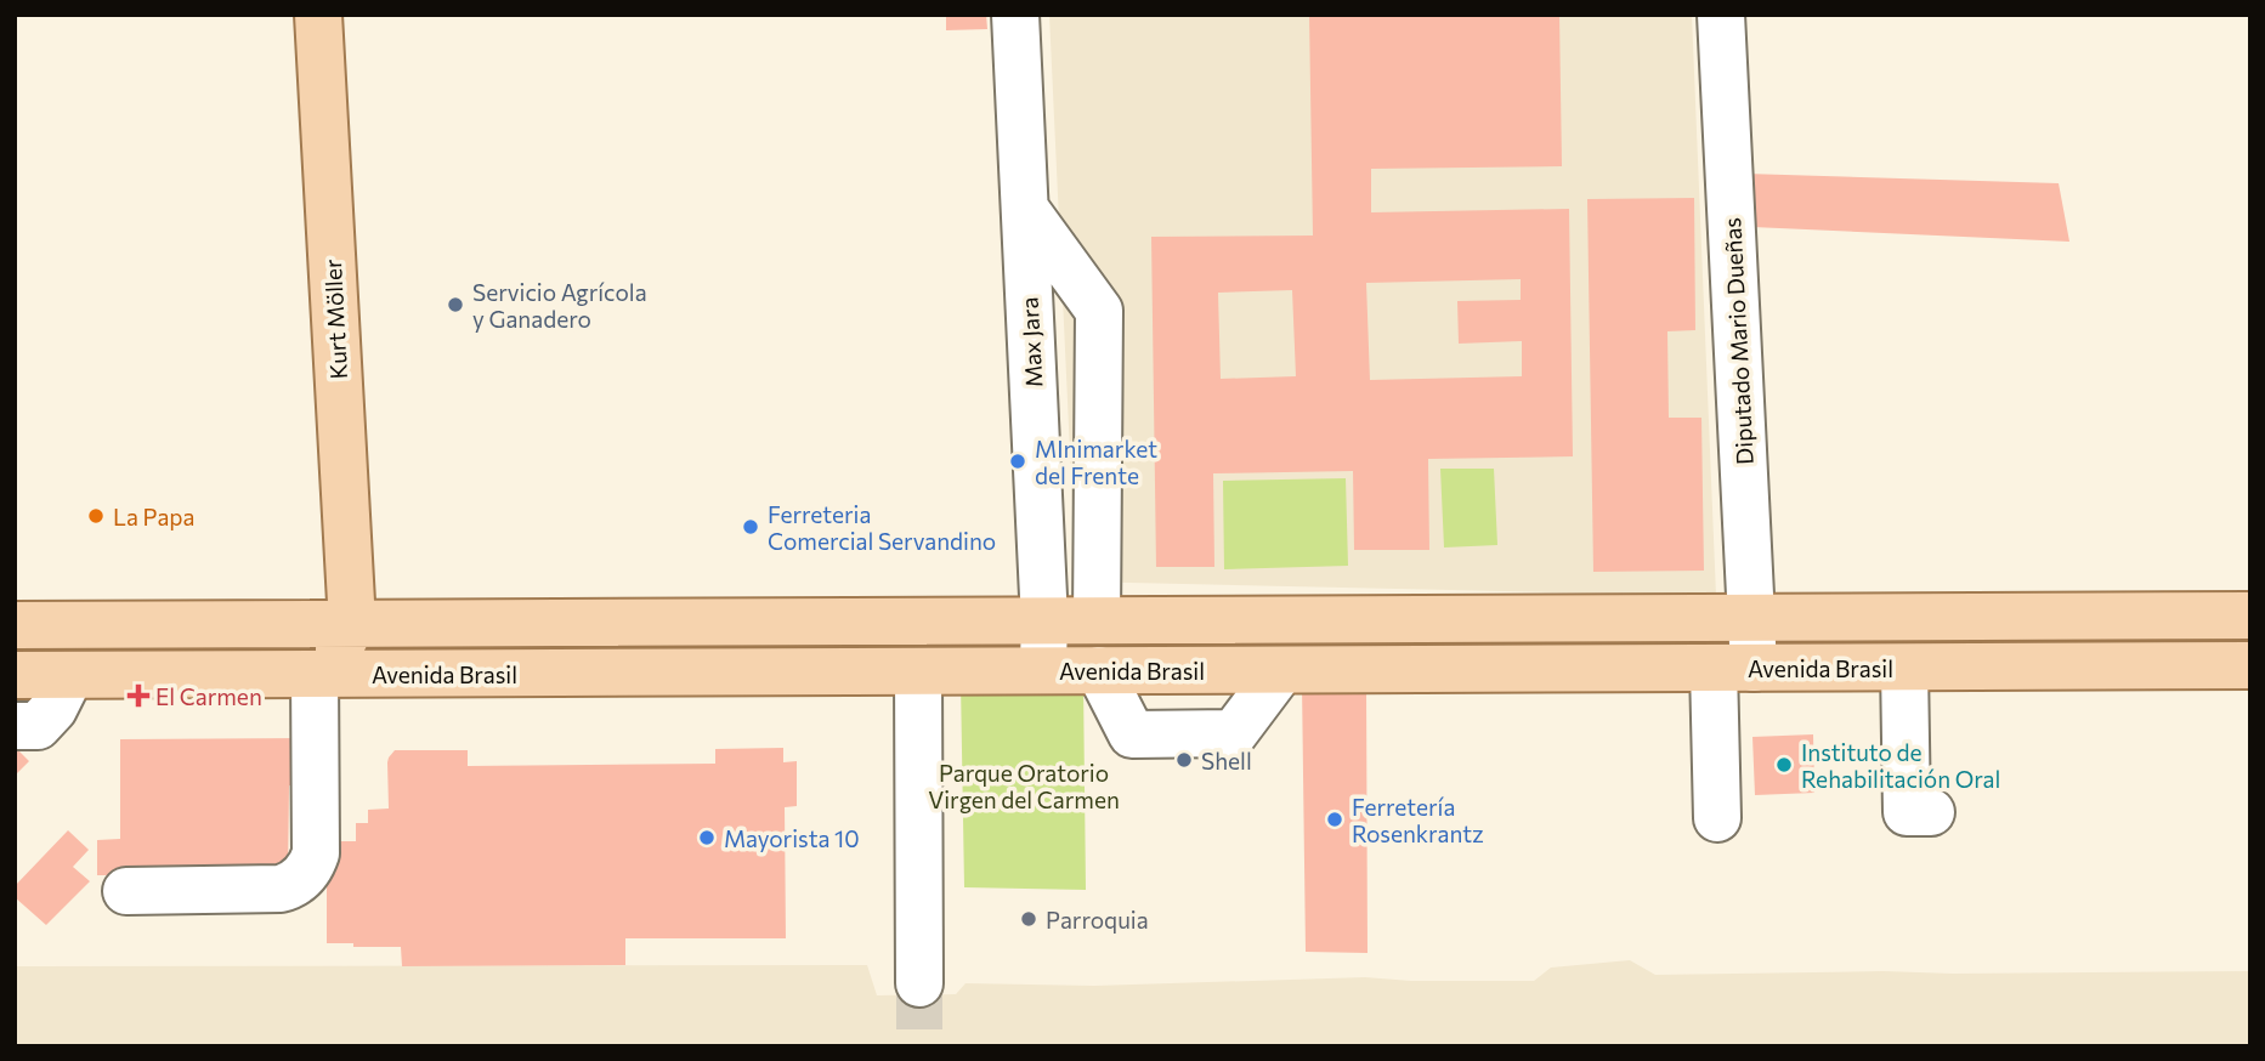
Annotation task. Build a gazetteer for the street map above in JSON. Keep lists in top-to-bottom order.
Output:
{
  "streets": {
    "main road": ["Kurt Möller", "Avenida Brasil"],
    "street": ["Diputado Mario Dueñas", "Max Jara"]
  },
  "crossings": [
    ["Diputado Mario Dueñas", "Avenida Brasil"],
    ["Max Jara", "Avenida Brasil"]
  ],
  "parks": ["Parque Oratorio Virgen del Carmen"],
  "places": {
    "other": [
      "Servicio Agrícola y Ganadero",
      "MInimarket del Frente",
      "La Papa",
      "Ferreteria Comercial Servandino",
      "Shell",
      "Instituto de Rehabilitación Oral",
      "Ferretería Rosenkrantz",
      "Mayorista 10",
      "Parroquia"
    ],
    "health": ["El Carmen"]
  }
}
